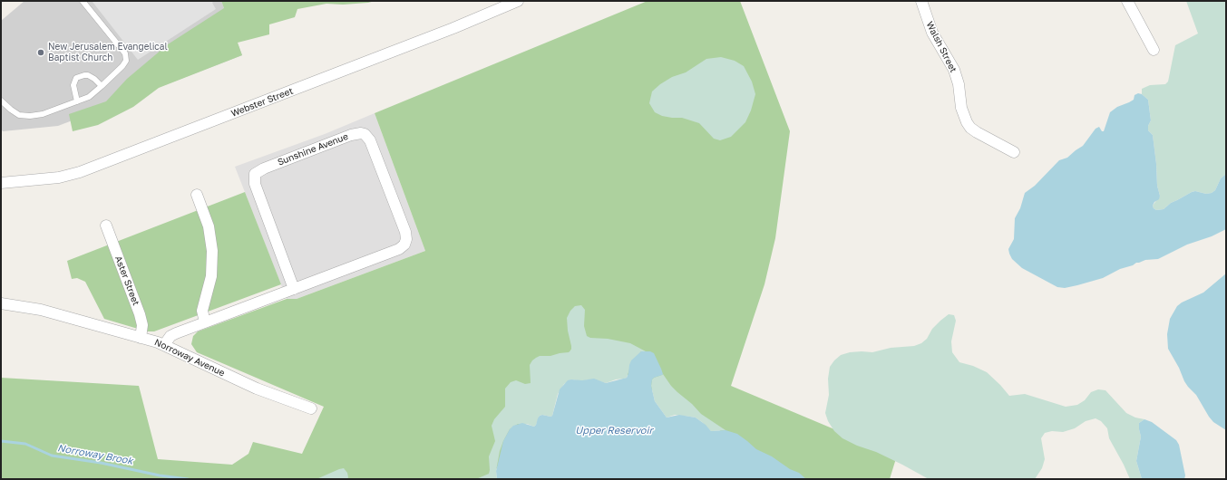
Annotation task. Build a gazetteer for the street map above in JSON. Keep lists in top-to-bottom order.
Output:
{
  "streets": {
    "street": [
      "Walsh Street",
      "Webster Street",
      "Sunshine Avenue",
      "Aster Street",
      "Norroway Avenue"
    ]
  },
  "crossings": [
    ["Sunshine Avenue", "Norroway Avenue"],
    ["Aster Street", "Norroway Avenue"]
  ],
  "water": ["Upper Reservoir", "Norroway Brook"],
  "places": ["New Jerusalem Evangelical Baptist Church"]
}
